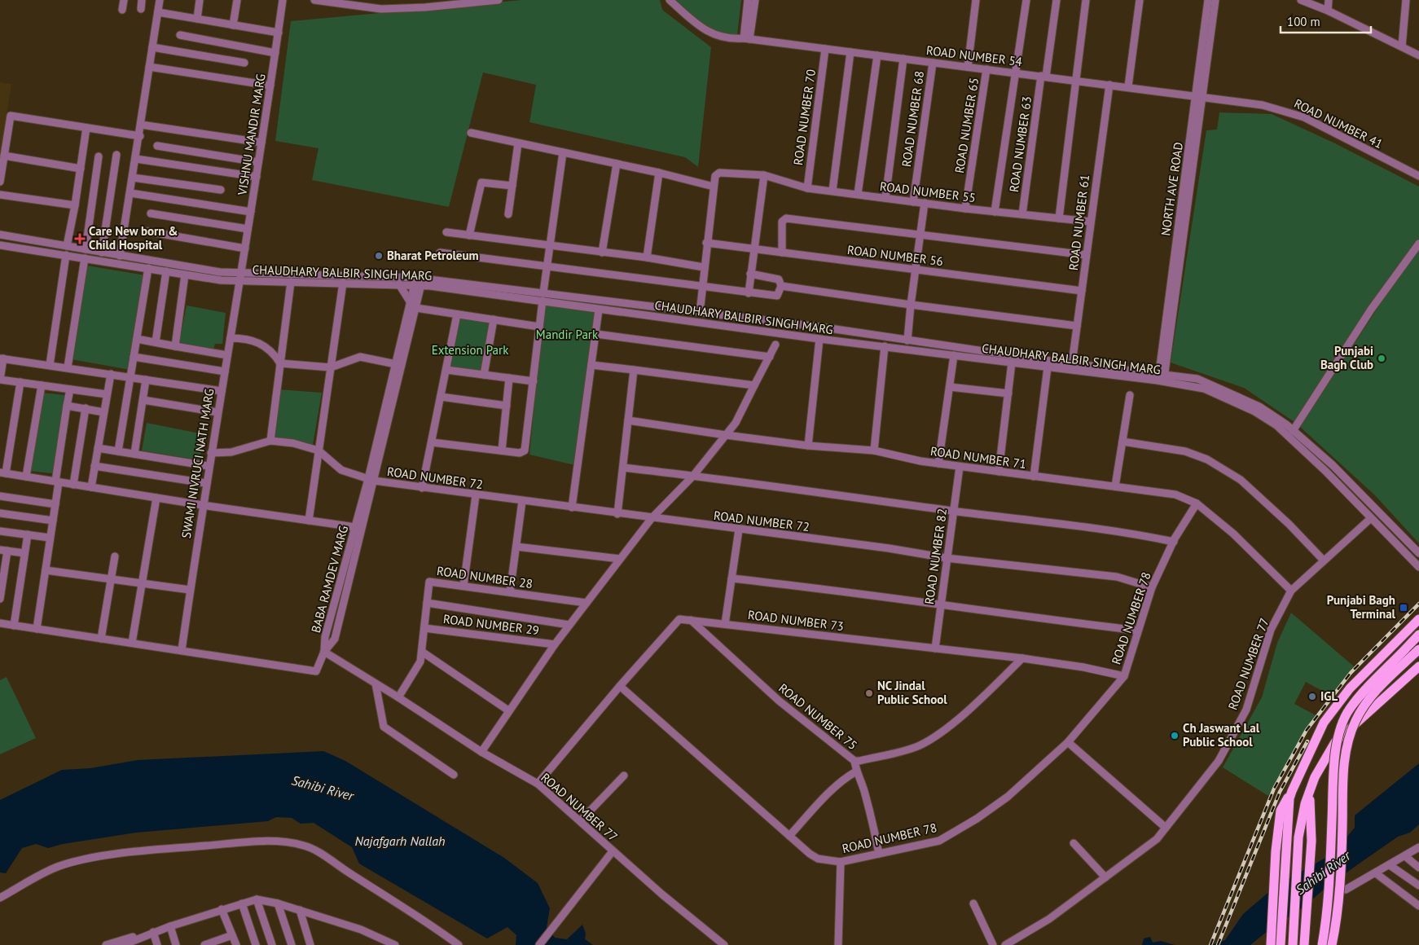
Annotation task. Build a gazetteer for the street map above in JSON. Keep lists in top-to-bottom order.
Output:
{
  "streets": {
    "street": [
      "ROAD NUMBER 54",
      "ROAD NUMBER 70",
      "ROAD NUMBER 68",
      "ROAD NUMBER 41",
      "ROAD NUMBER 65",
      "VISHNU MANDIR MARG",
      "ROAD NUMBER 63",
      "NORTH AVE ROAD",
      "ROAD NUMBER 55",
      "ROAD NUMBER 61",
      "ROAD NUMBER 56",
      "CHAUDHARY BALBIR SINGH MARG",
      "ROAD NUMBER 71",
      "SWAMI NIVRUCI NATH MARG",
      "ROAD NUMBER 72",
      "ROAD NUMBER 82",
      "ROAD NUMBER 28",
      "BABA RAMDEV MARG",
      "ROAD NUMBER 78",
      "ROAD NUMBER 73",
      "ROAD NUMBER 29",
      "ROAD NUMBER 77",
      "ROAD NUMBER 75"
    ]
  },
  "crossings": [
    ["ROAD NUMBER 54", "ROAD NUMBER 70"],
    ["ROAD NUMBER 54", "ROAD NUMBER 68"],
    ["ROAD NUMBER 54", "ROAD NUMBER 41"],
    ["ROAD NUMBER 54", "ROAD NUMBER 65"],
    ["ROAD NUMBER 54", "ROAD NUMBER 63"],
    ["ROAD NUMBER 54", "NORTH AVE ROAD"],
    ["ROAD NUMBER 54", "ROAD NUMBER 61"],
    ["ROAD NUMBER 70", "ROAD NUMBER 55"],
    ["ROAD NUMBER 68", "ROAD NUMBER 55"],
    ["ROAD NUMBER 41", "NORTH AVE ROAD"],
    ["ROAD NUMBER 65", "ROAD NUMBER 55"],
    ["VISHNU MANDIR MARG", "CHAUDHARY BALBIR SINGH MARG"],
    ["VISHNU MANDIR MARG", "SWAMI NIVRUCI NATH MARG"],
    ["ROAD NUMBER 63", "ROAD NUMBER 55"],
    ["NORTH AVE ROAD", "CHAUDHARY BALBIR SINGH MARG"],
    ["ROAD NUMBER 55", "ROAD NUMBER 61"],
    ["ROAD NUMBER 61", "ROAD NUMBER 56"],
    ["ROAD NUMBER 61", "CHAUDHARY BALBIR SINGH MARG"],
    ["CHAUDHARY BALBIR SINGH MARG", "SWAMI NIVRUCI NATH MARG"],
    ["CHAUDHARY BALBIR SINGH MARG", "BABA RAMDEV MARG"],
    ["CHAUDHARY BALBIR SINGH MARG", "ROAD NUMBER 77"],
    ["ROAD NUMBER 71", "ROAD NUMBER 82"],
    ["ROAD NUMBER 71", "ROAD NUMBER 78"],
    ["ROAD NUMBER 71", "ROAD NUMBER 77"],
    ["ROAD NUMBER 72", "ROAD NUMBER 82"],
    ["ROAD NUMBER 72", "BABA RAMDEV MARG"],
    ["ROAD NUMBER 72", "ROAD NUMBER 78"],
    ["ROAD NUMBER 82", "ROAD NUMBER 73"],
    ["ROAD NUMBER 28", "ROAD NUMBER 29"],
    ["ROAD NUMBER 28", "ROAD NUMBER 77"],
    ["BABA RAMDEV MARG", "ROAD NUMBER 77"],
    ["ROAD NUMBER 78", "ROAD NUMBER 73"],
    ["ROAD NUMBER 73", "ROAD NUMBER 77"],
    ["ROAD NUMBER 73", "ROAD NUMBER 75"]
  ],
  "water": ["Sahibi River", "Najafgarh Nallah"],
  "parks": ["Mandir Park", "Extension Park"],
  "places": {
    "health": ["Care New born & Child Hospital"],
    "other": [
      "Bharat Petroleum",
      "Punjabi Bagh Club",
      "NC Jindal Public School",
      "IGL",
      "Ch Jaswant Lal Public School"
    ],
    "transit": ["Punjabi Bagh Terminal"]
  },
  "scale_bar": "100 m"
}
